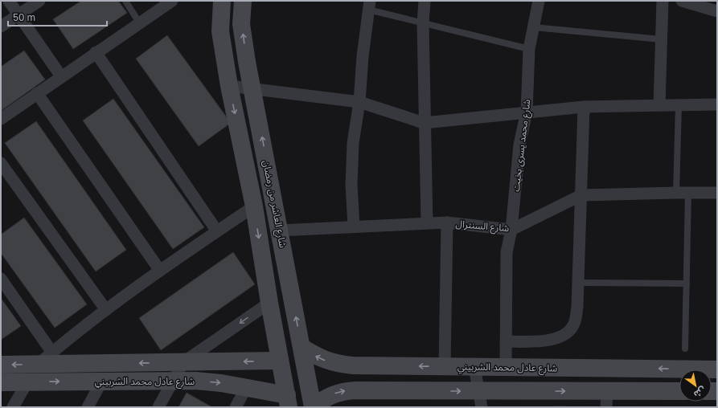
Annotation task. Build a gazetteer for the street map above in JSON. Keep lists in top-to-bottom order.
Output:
{
  "streets": {
    "street": [
      "شارع محمد يسرى بخيت",
      "شارع العاشر من رمضان",
      "شارع السنترال",
      "شارع عادل محمد الشربيني"
    ]
  },
  "crossings": [
    ["شارع محمد يسرى بخيت", "شارع السنترال"],
    ["شارع محمد يسرى بخيت", "شارع عادل محمد الشربيني"],
    ["شارع العاشر من رمضان", "شارع السنترال"],
    ["شارع العاشر من رمضان", "شارع عادل محمد الشربيني"]
  ],
  "scale_bar": "50 m",
  "north": "bottom right"
}
